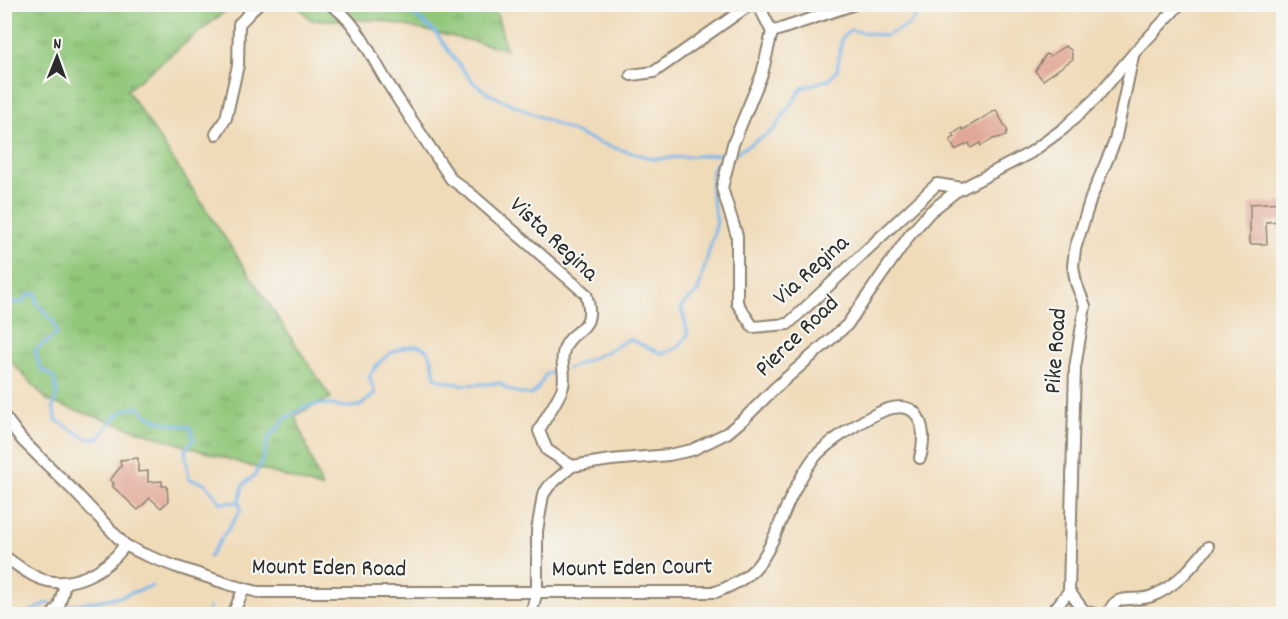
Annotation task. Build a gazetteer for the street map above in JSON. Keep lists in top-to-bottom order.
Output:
{
  "streets": {
    "street": [
      "Vista Regina",
      "Via Regina",
      "Pierce Road",
      "Pike Road",
      "Mount Eden Road",
      "Mount Eden Court"
    ]
  },
  "crossings": [
    ["Vista Regina", "Pierce Road"],
    ["Via Regina", "Pierce Road"],
    ["Pierce Road", "Pike Road"],
    ["Mount Eden Road", "Mount Eden Court"]
  ],
  "north": "top"
}
